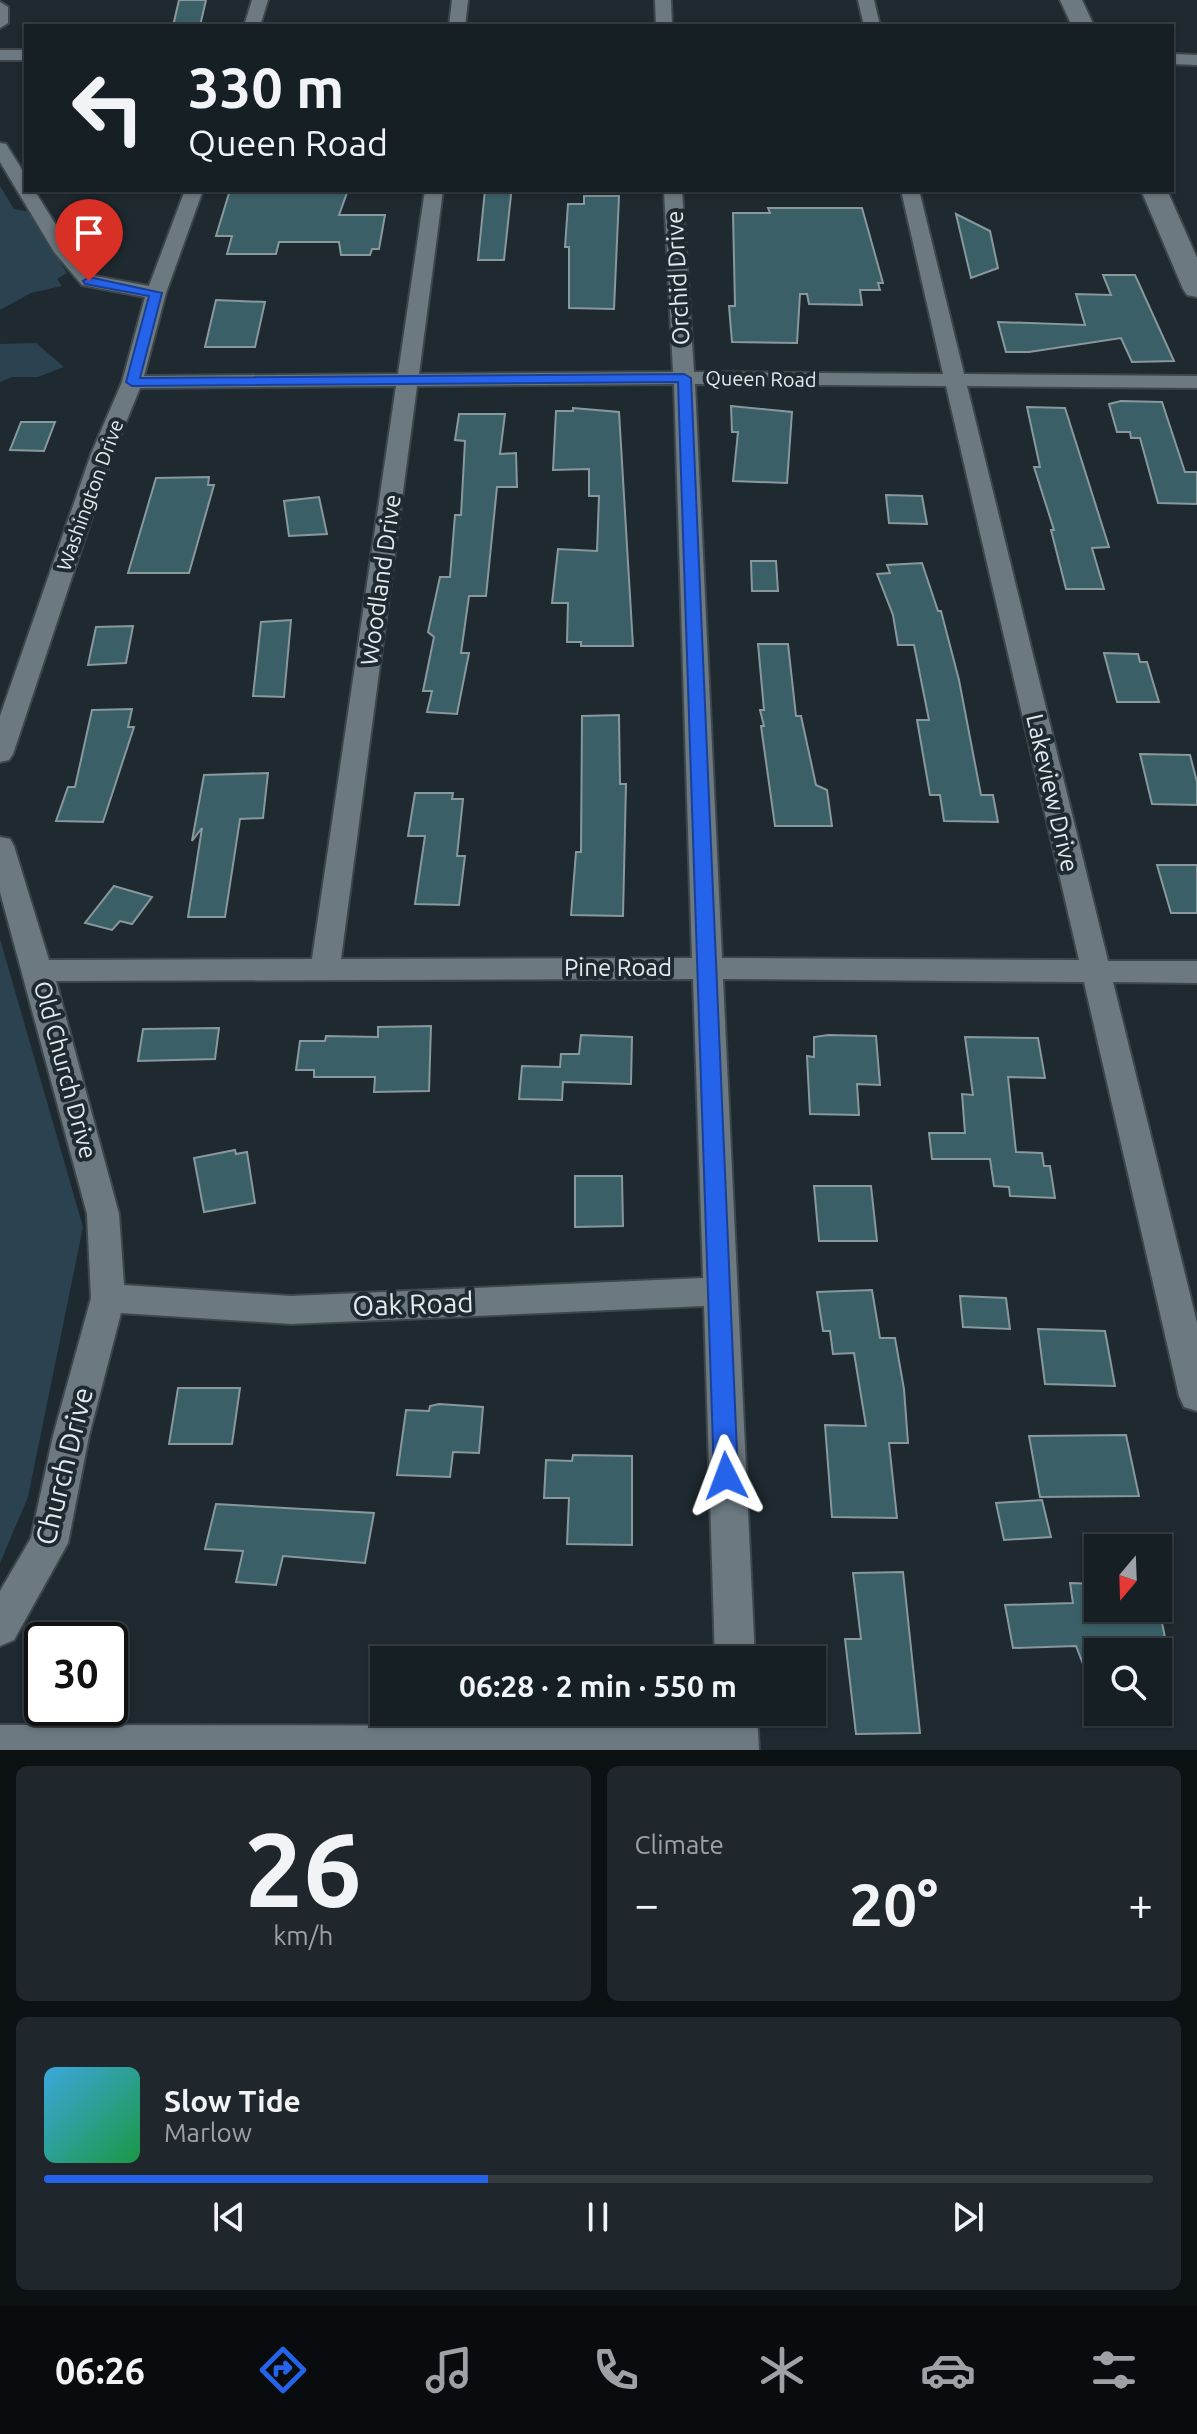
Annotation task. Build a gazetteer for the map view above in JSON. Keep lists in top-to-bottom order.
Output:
{
  "streets": {
    "street": [
      "Orchid Drive",
      "Queen Road",
      "Washington Drive",
      "Woodland Drive",
      "Lakeview Drive",
      "Pine Road",
      "Old Church Drive",
      "Oak Road",
      "Church Drive"
    ]
  },
  "crossings": [
    ["Orchid Drive", "Queen Road"],
    ["Orchid Drive", "Pine Road"],
    ["Orchid Drive", "Oak Road"],
    ["Queen Road", "Washington Drive"],
    ["Queen Road", "Woodland Drive"],
    ["Queen Road", "Lakeview Drive"],
    ["Woodland Drive", "Pine Road"],
    ["Lakeview Drive", "Pine Road"],
    ["Pine Road", "Old Church Drive"],
    ["Old Church Drive", "Oak Road"],
    ["Old Church Drive", "Church Drive"],
    ["Oak Road", "Church Drive"]
  ],
  "north": "bottom",
  "page": {
    "turn": ["330 m", "Queen Road"],
    "limit": "30",
    "trip": "06:28 · 2 min · 550 m",
    "tile": [
      ["26", "km/h"],
      "Climate"
    ],
    "heat": ["−", "20°", "+"],
    "song": ["Slow Tide", "Marlow"],
    "tabs": "06:26"
  }
}
